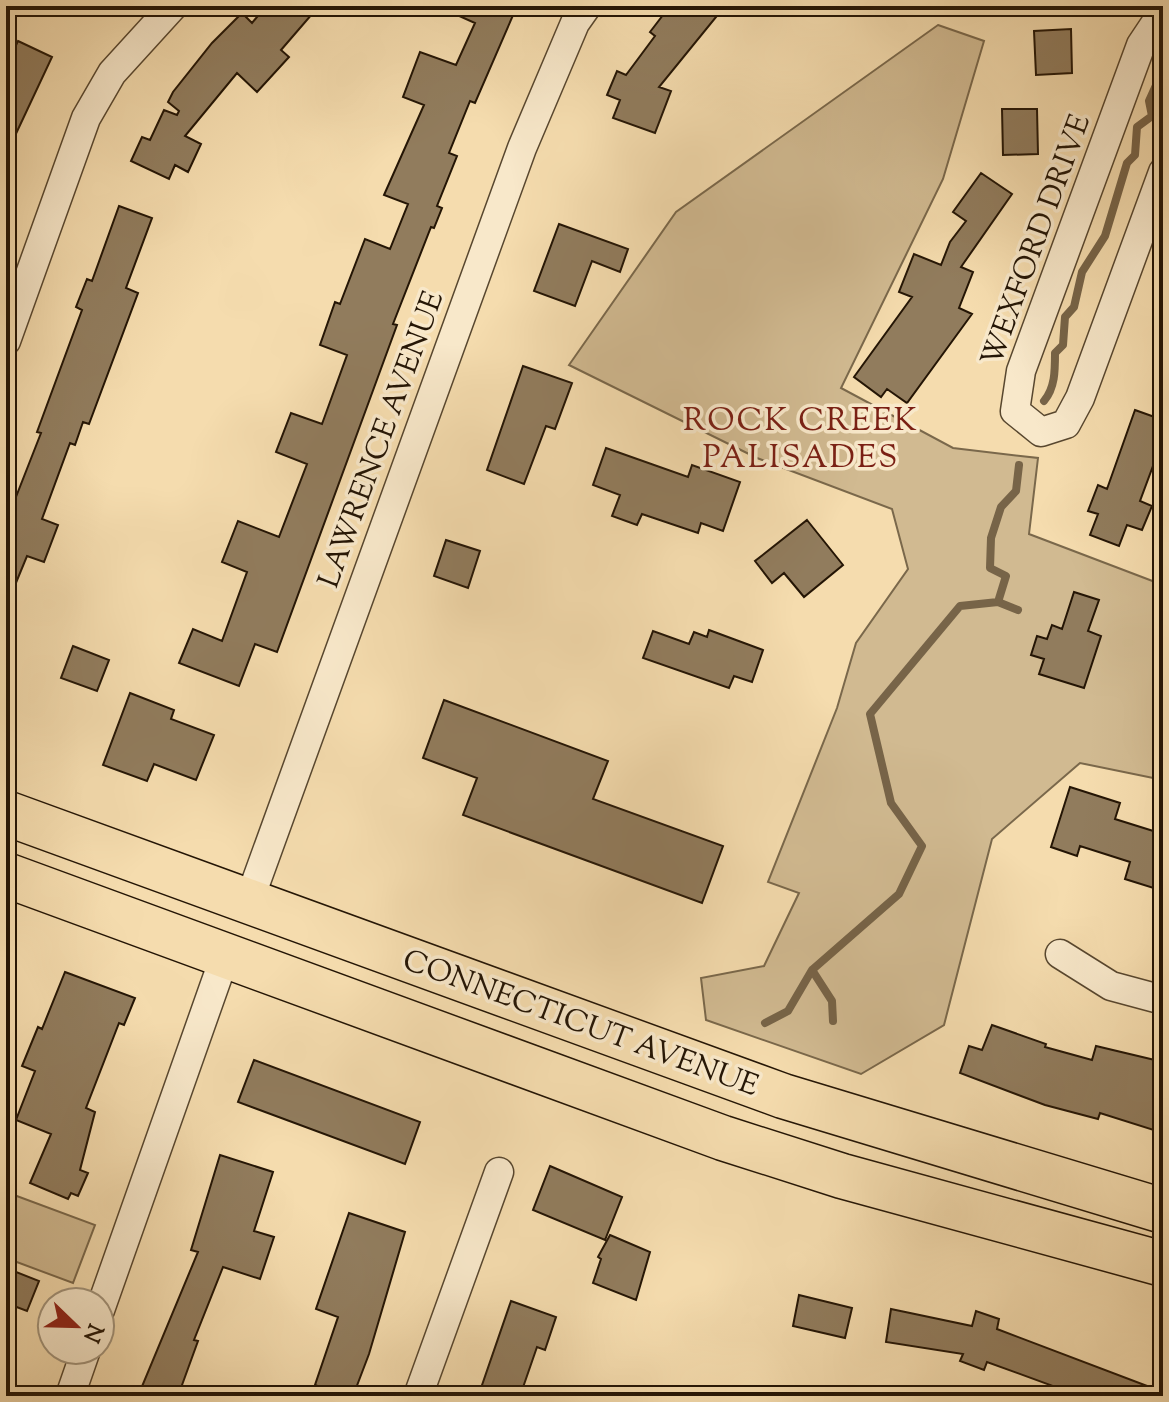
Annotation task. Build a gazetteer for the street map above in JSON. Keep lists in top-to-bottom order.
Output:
{
  "streets": {
    "main road": ["CONNECTICUT AVENUE"],
    "street": ["WEXFORD DRIVE", "LAWRENCE AVENUE"]
  },
  "crossings": [
    ["LAWRENCE AVENUE", "CONNECTICUT AVENUE"]
  ],
  "districts": ["ROCK CREEK PALISADES"],
  "north": "bottom right"
}
